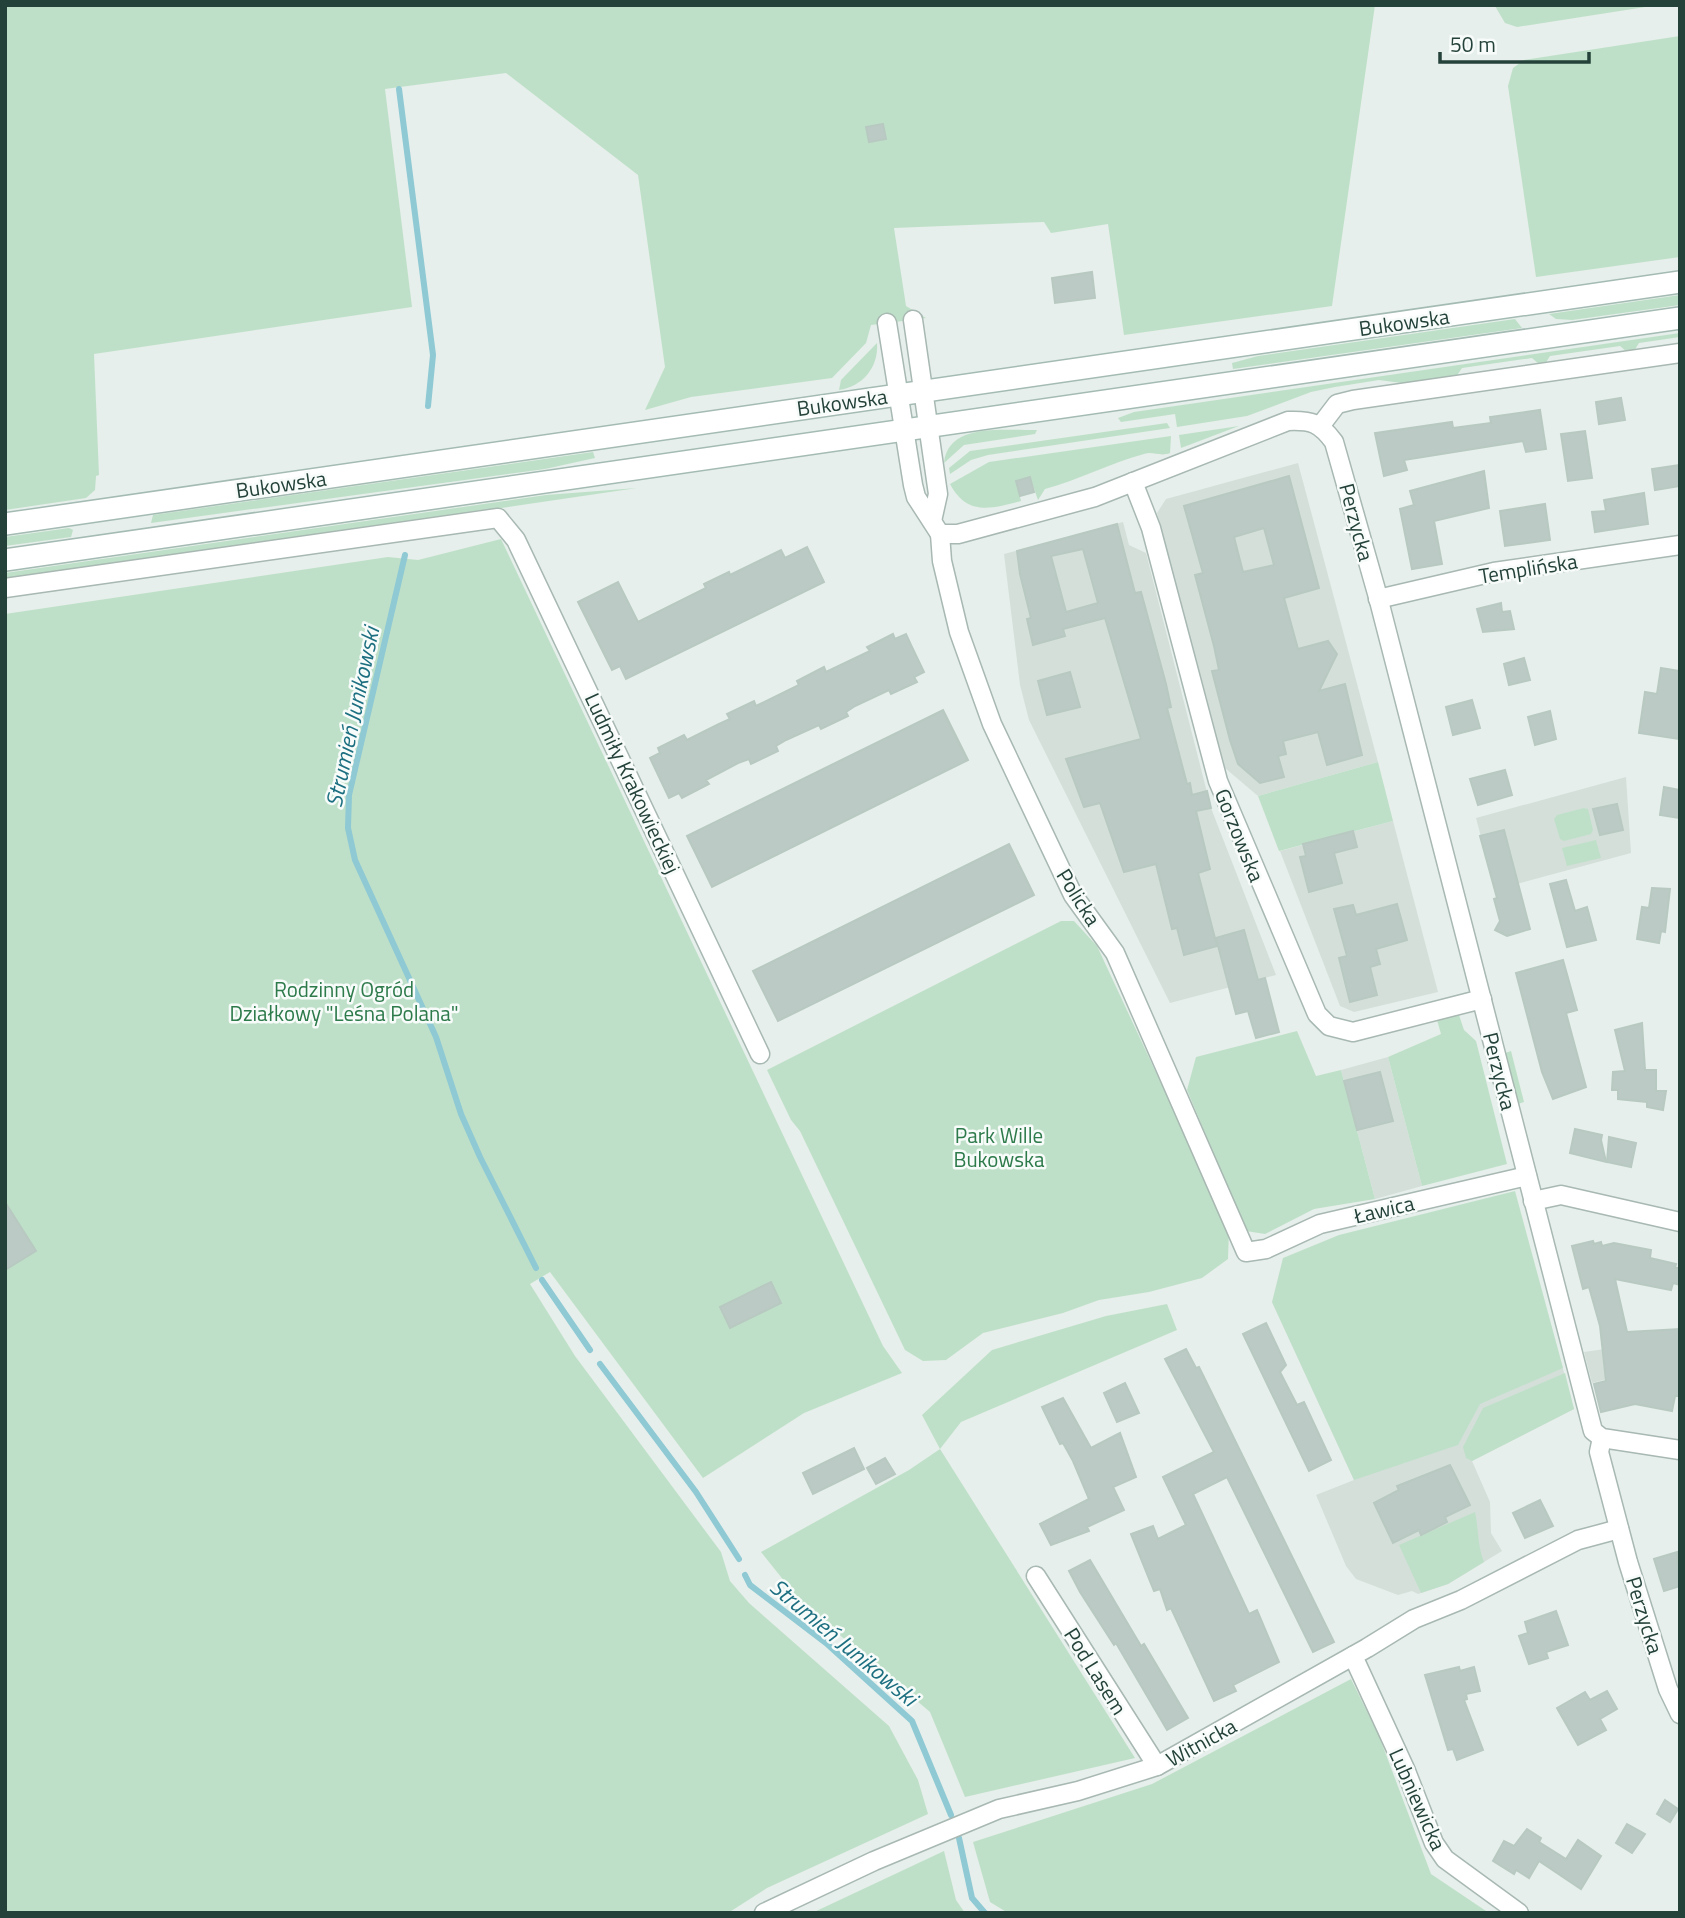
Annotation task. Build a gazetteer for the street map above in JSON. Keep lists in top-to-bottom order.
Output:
{
  "streets": {
    "main road": ["Bukowska"],
    "street": [
      "Perzycka",
      "Templińska",
      "Ludmiły Krakowieckiej",
      "Gorzowska",
      "Policka",
      "Ławica",
      "Pod Lasem",
      "Witnicka",
      "Lubniewicka"
    ]
  },
  "crossings": [
    ["Bukowska", "Policka"],
    ["Perzycka", "Templińska"],
    ["Perzycka", "Gorzowska"],
    ["Perzycka", "Ławica"],
    ["Perzycka", "Witnicka"],
    ["Policka", "Ławica"],
    ["Pod Lasem", "Witnicka"],
    ["Witnicka", "Lubniewicka"]
  ],
  "water": ["Strumień Junikowski"],
  "parks": ["Rodzinny Ogród Działkowy \"Leśna Polana\"", "Park Wille Bukowska"],
  "scale_bar": "50 m"
}
